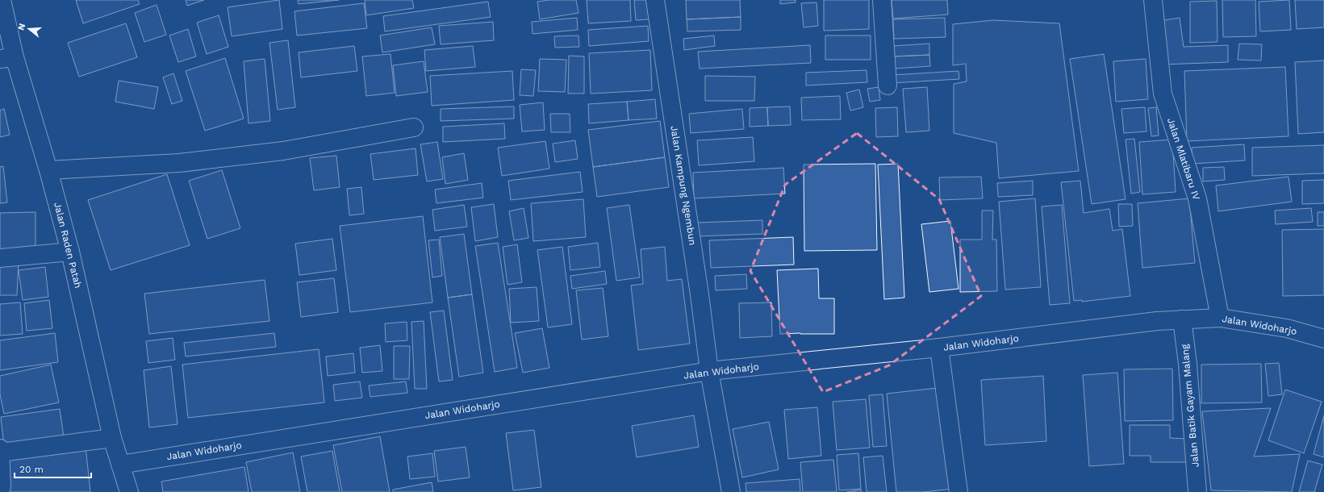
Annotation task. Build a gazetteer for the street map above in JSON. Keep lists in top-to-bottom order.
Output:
{
  "streets": {
    "main road": [
      "Jalan Mlatibaru IV",
      "Jalan Kampung Ngembun",
      "Jalan Raden Patah",
      "Jalan Widoharjo",
      "Jalan Batik Gayam Malang"
    ]
  },
  "crossings": [
    ["Jalan Mlatibaru IV", "Jalan Widoharjo"],
    ["Jalan Kampung Ngembun", "Jalan Widoharjo"],
    ["Jalan Raden Patah", "Jalan Widoharjo"],
    ["Jalan Widoharjo", "Jalan Batik Gayam Malang"]
  ],
  "scale_bar": "20 m",
  "north": "left"
}
